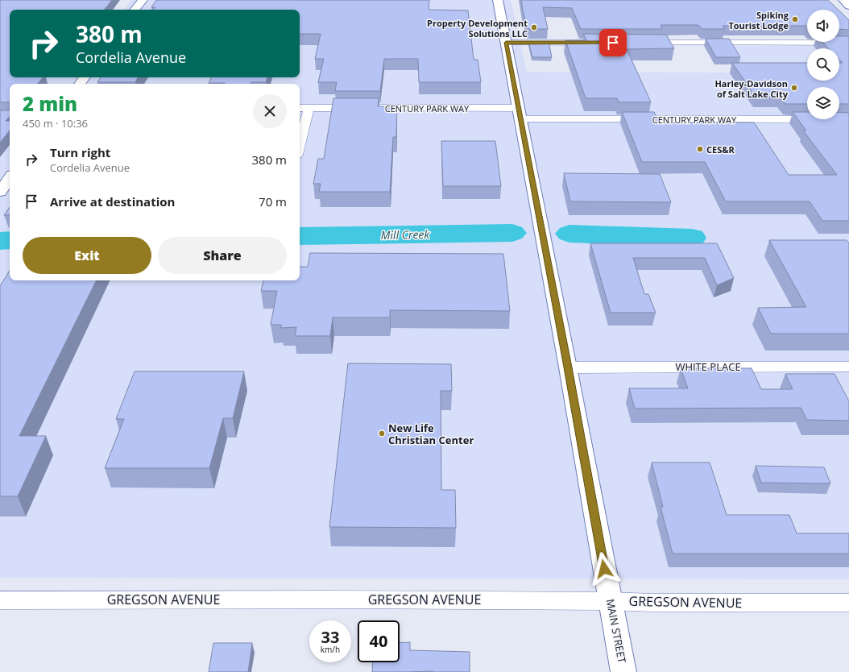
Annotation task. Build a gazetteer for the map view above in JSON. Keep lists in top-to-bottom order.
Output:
{
  "streets": {
    "street": [
      "CENTURY PARK WAY",
      "WHITE PLACE",
      "GREGSON AVENUE",
      "MAIN STREET"
    ]
  },
  "crossings": [
    ["CENTURY PARK WAY", "MAIN STREET"],
    ["WHITE PLACE", "MAIN STREET"],
    ["GREGSON AVENUE", "MAIN STREET"]
  ],
  "water": ["Mill Creek"],
  "places": [
    "Spiking Tourist Lodge",
    "Property Development Solutions LLC",
    "Harley-Davidson of Salt Lake City",
    "CES&R",
    "New Life Christian Center"
  ],
  "page": {
    "turn": ["380 m", "Cordelia Avenue"],
    "heading": ["2 min", "450 m · 10:36"],
    "list": [
      {
        "name": "Turn right",
        "note": "Cordelia Avenue",
        "value": "380 m"
      },
      {
        "name": "Arrive at destination",
        "value": "70 m"
      }
    ],
    "buttons": ["Exit", "Share"],
    "speed": "33 km/h",
    "limit": "40"
  }
}
